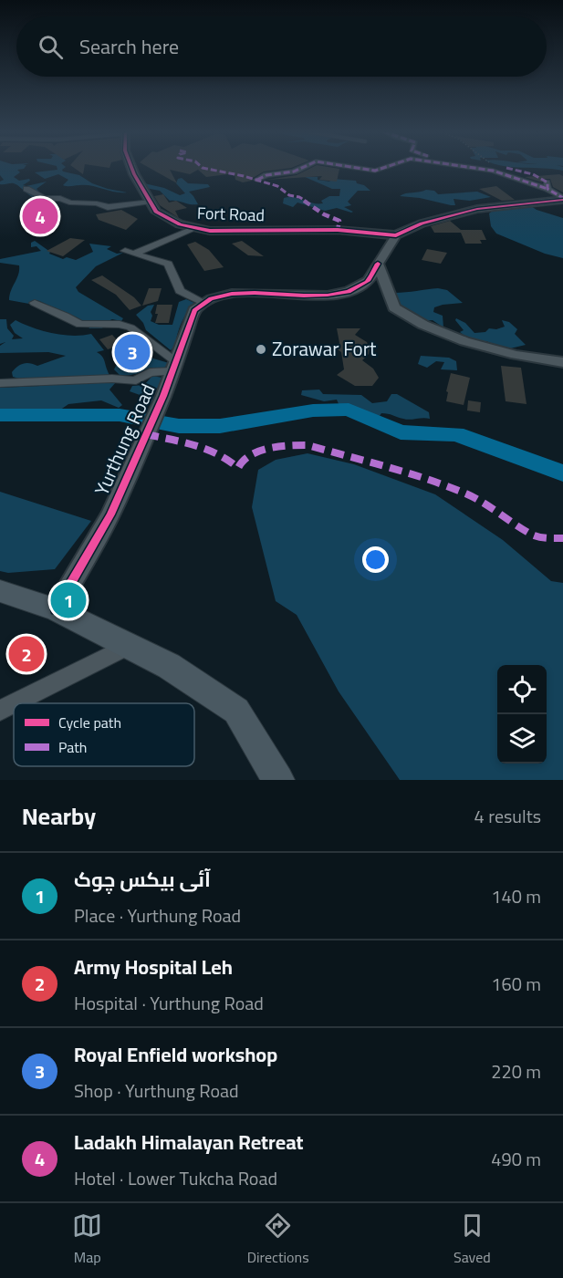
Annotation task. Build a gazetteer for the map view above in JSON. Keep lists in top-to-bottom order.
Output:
{
  "streets": {
    "street": ["Fort Road", "Yurthung Road"]
  },
  "places": ["Zorawar Fort"],
  "legend": ["Cycle path", "Path"],
  "page": {
    "search": "Search here",
    "pins": [
      "4",
      "3",
      "1",
      "2"
    ],
    "heading": ["Nearby", "4 results"],
    "list": [
      {
        "mark": "1",
        "name": "آئی بیکس چوک",
        "note": "Place · Yurthung Road",
        "value": "140 m"
      },
      {
        "mark": "2",
        "name": "Army Hospital Leh",
        "note": "Hospital · Yurthung Road",
        "value": "160 m"
      },
      {
        "mark": "3",
        "name": "Royal Enfield workshop",
        "note": "Shop · Yurthung Road",
        "value": "220 m"
      },
      {
        "mark": "4",
        "name": "Ladakh Himalayan Retreat",
        "note": "Hotel · Lower Tukcha Road",
        "value": "490 m"
      }
    ],
    "nav": ["Map", "Directions", "Saved"]
  }
}
